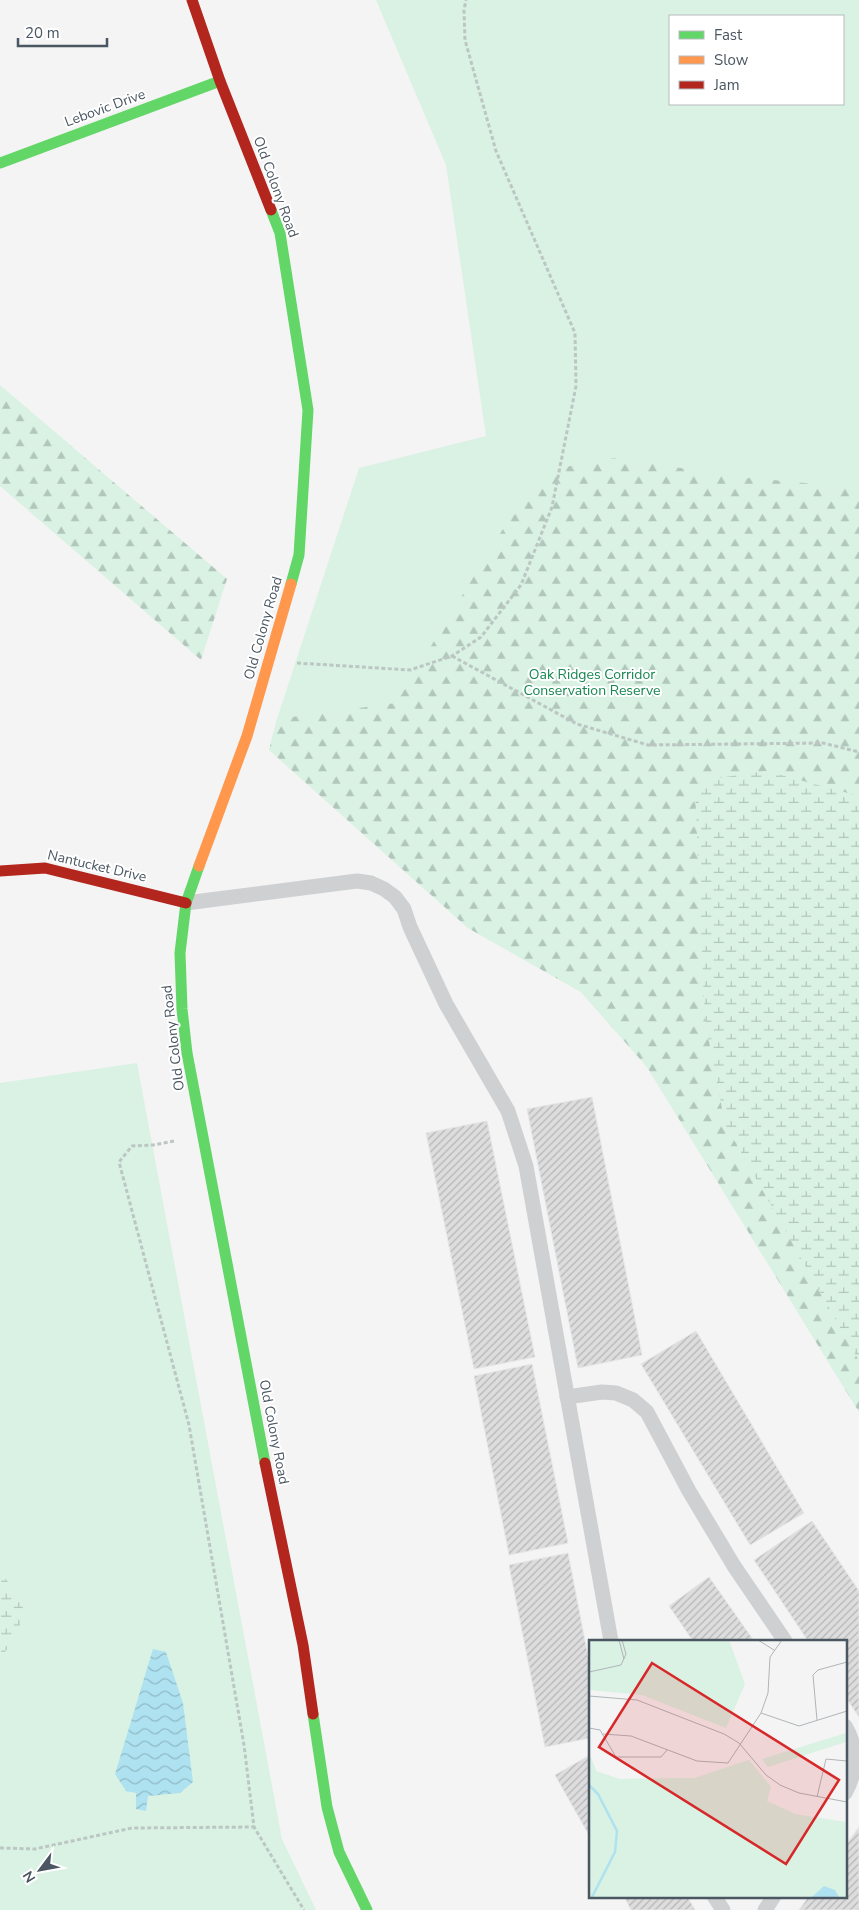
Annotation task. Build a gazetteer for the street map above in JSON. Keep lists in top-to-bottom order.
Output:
{
  "streets": {
    "street": ["Lebovic Drive", "Old Colony Road", "Nantucket Drive"]
  },
  "crossings": [
    ["Lebovic Drive", "Old Colony Road"],
    ["Old Colony Road", "Nantucket Drive"]
  ],
  "parks": ["Oak Ridges Corridor Conservation Reserve"],
  "legend": ["Fast", "Slow", "Jam"],
  "scale_bar": "20 m",
  "north": "bottom left"
}
